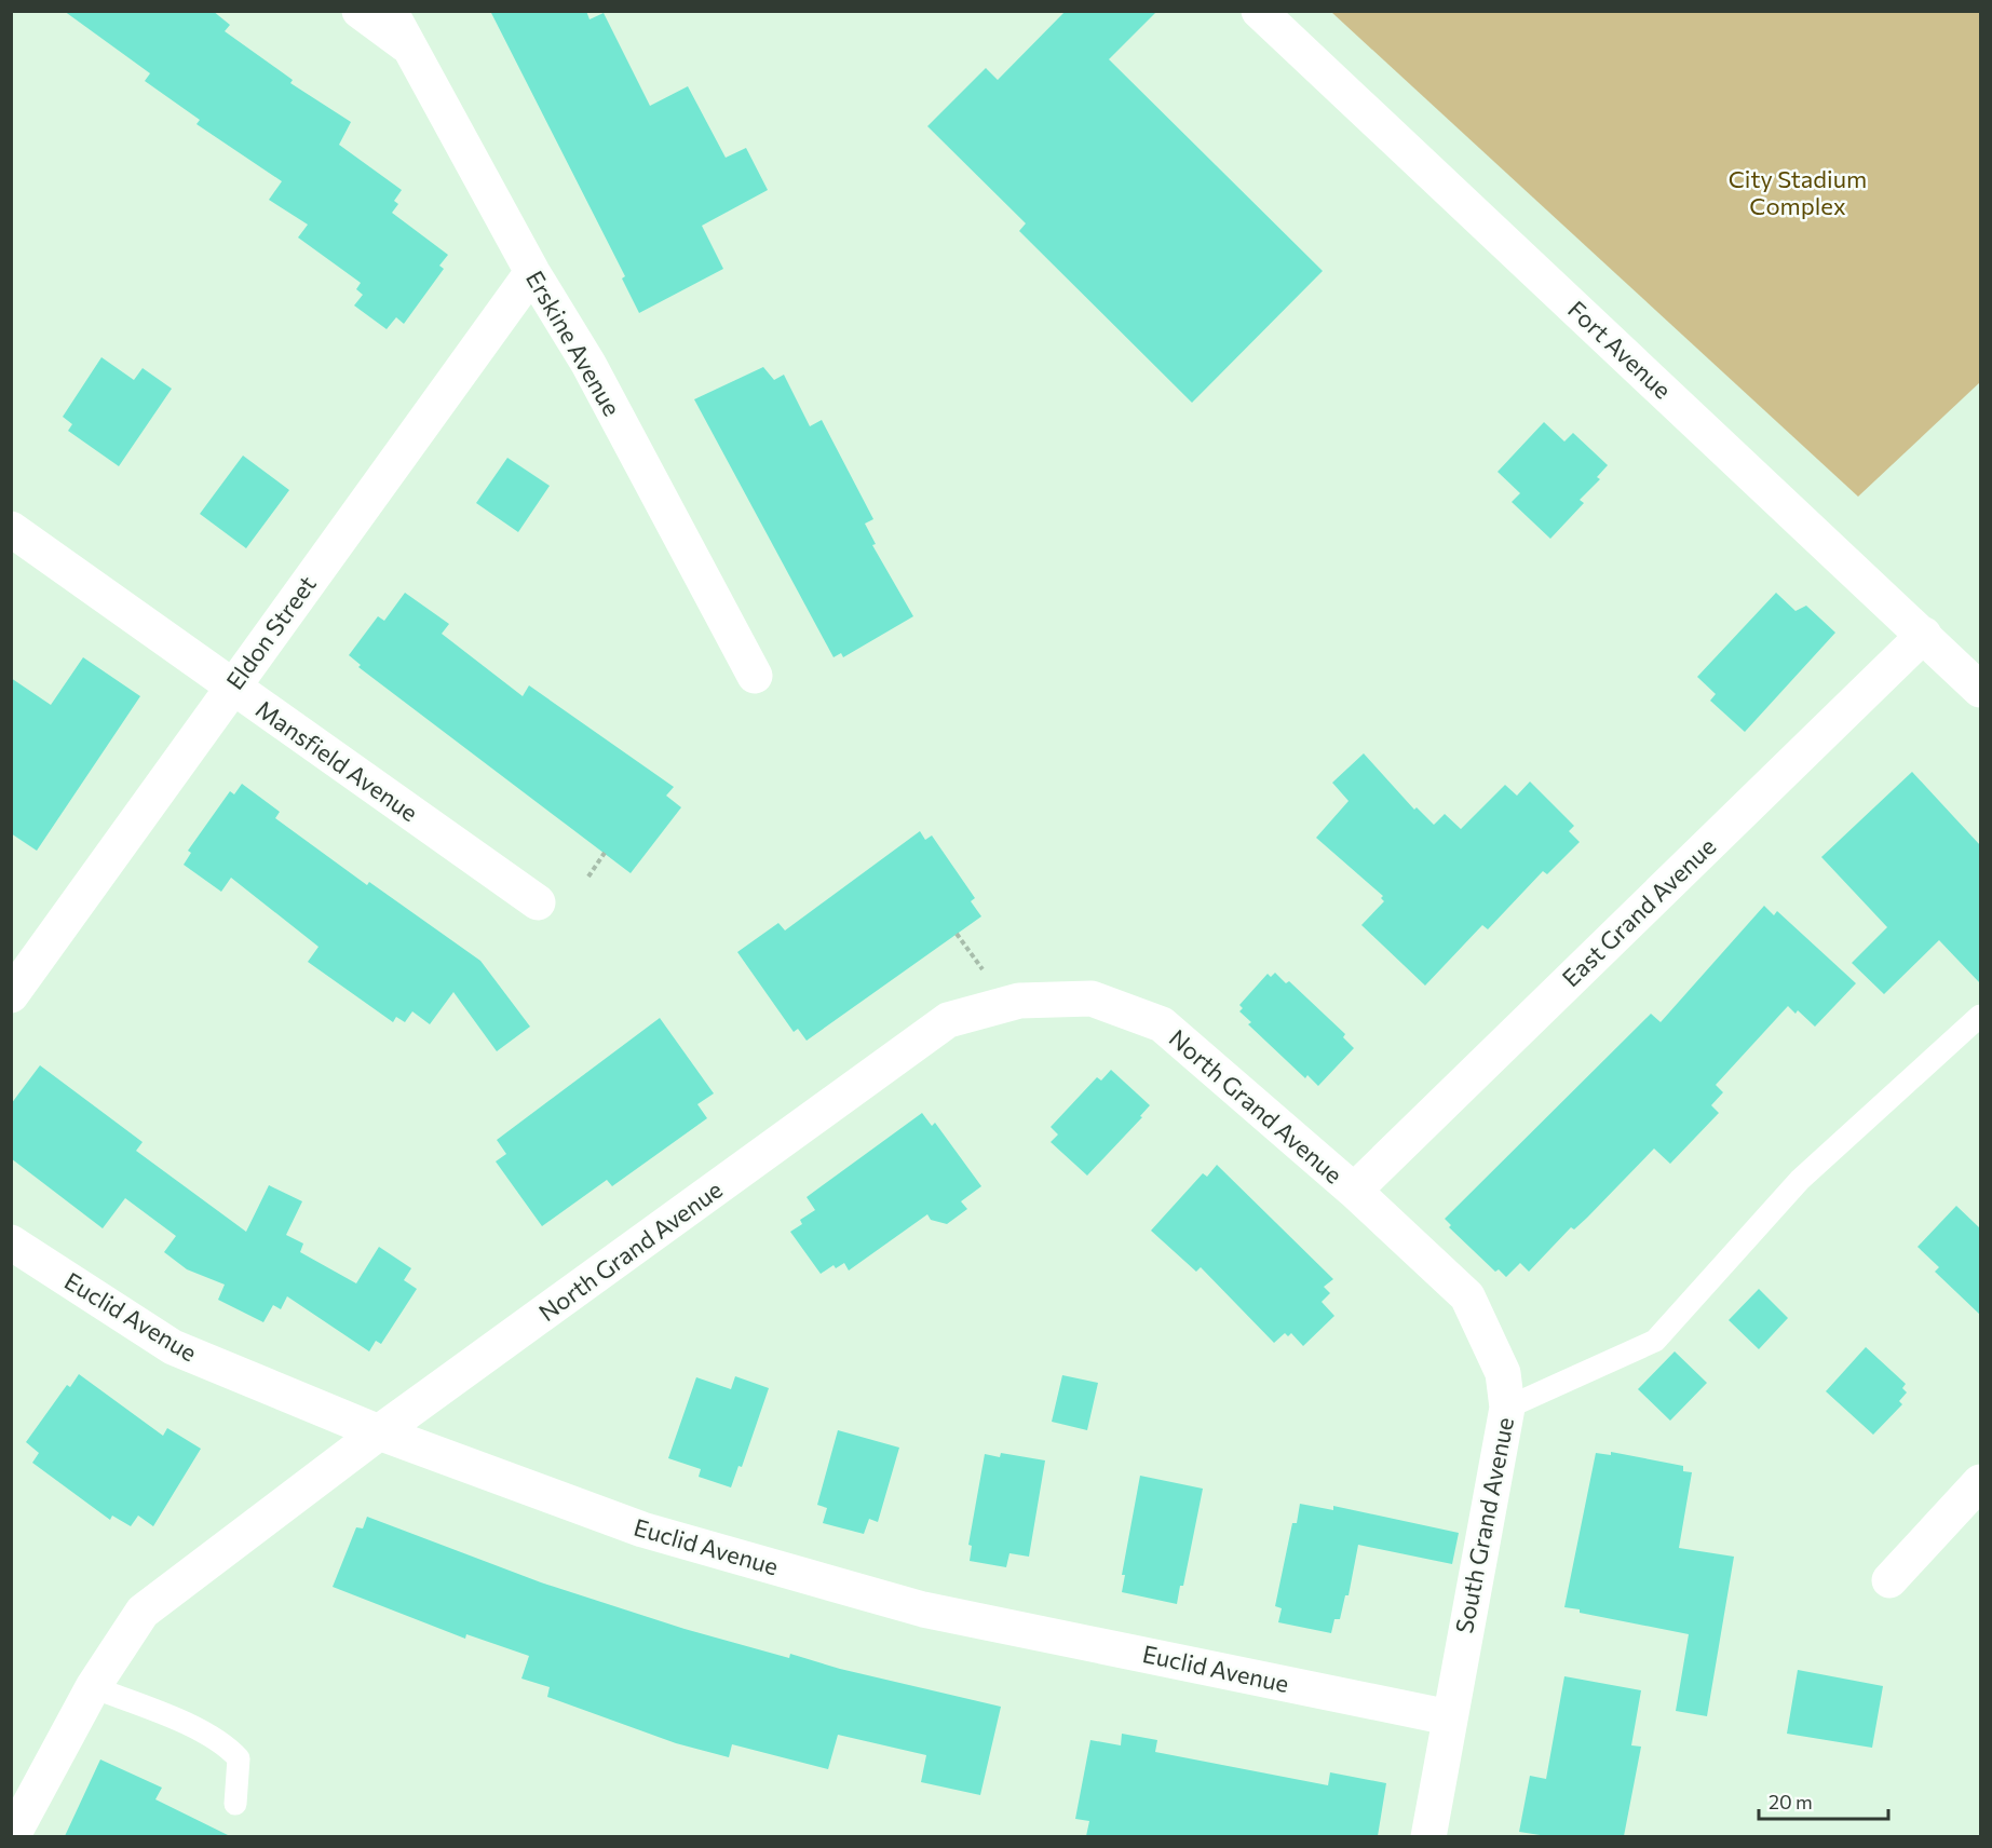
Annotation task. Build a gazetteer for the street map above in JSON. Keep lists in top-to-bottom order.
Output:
{
  "streets": {
    "street": [
      "Erskine Avenue",
      "Fort Avenue",
      "Eldon Street",
      "Mansfield Avenue",
      "East Grand Avenue",
      "North Grand Avenue",
      "Euclid Avenue",
      "South Grand Avenue"
    ]
  },
  "crossings": [
    ["Erskine Avenue", "Eldon Street"],
    ["Fort Avenue", "East Grand Avenue"],
    ["Eldon Street", "Mansfield Avenue"],
    ["East Grand Avenue", "North Grand Avenue"],
    ["East Grand Avenue", "South Grand Avenue"],
    ["North Grand Avenue", "Euclid Avenue"],
    ["North Grand Avenue", "South Grand Avenue"],
    ["Euclid Avenue", "South Grand Avenue"]
  ],
  "parks": ["City Stadium Complex"],
  "scale_bar": "20 m"
}
